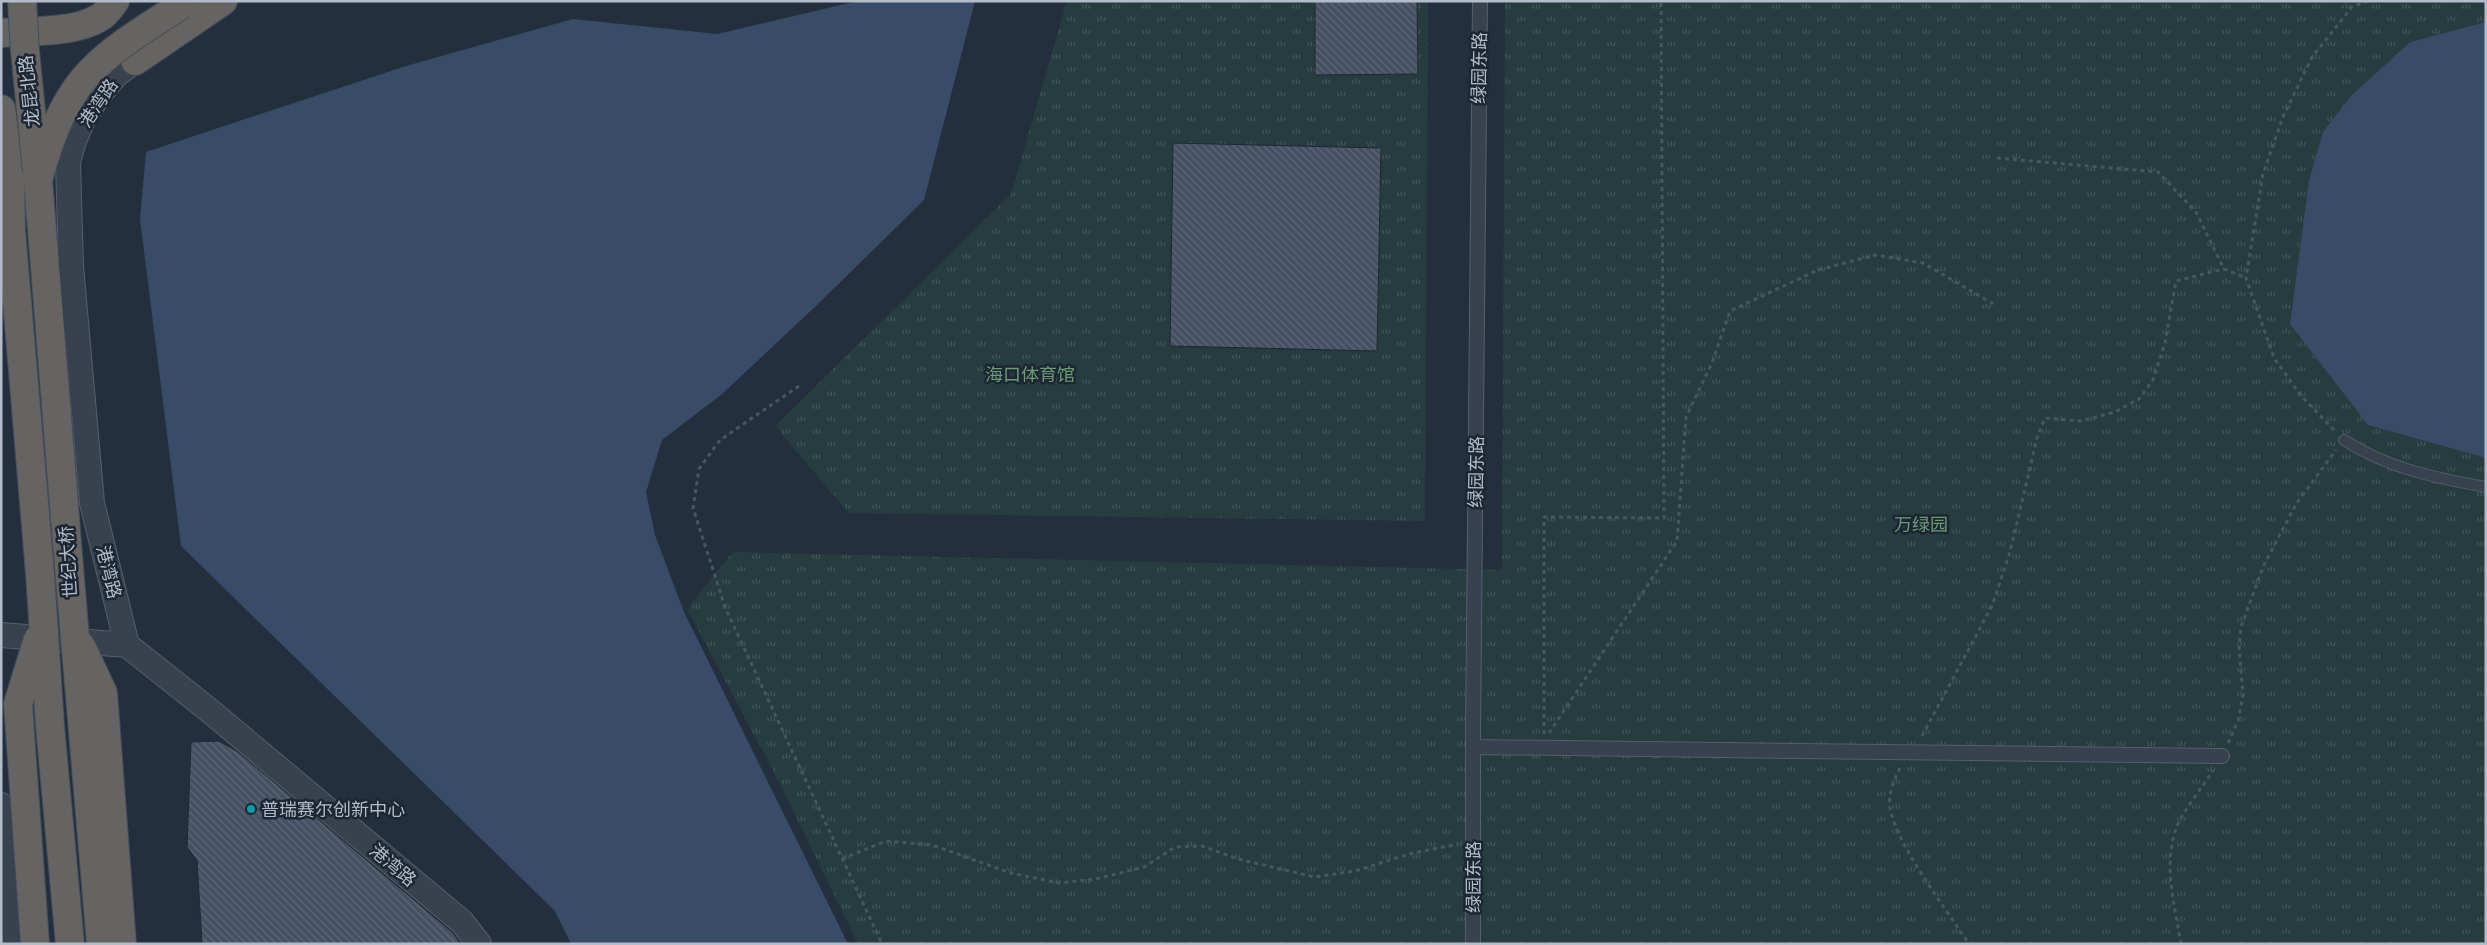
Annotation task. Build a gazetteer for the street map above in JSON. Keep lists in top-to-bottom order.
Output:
{
  "streets": {
    "highway": ["龙昆北路", "世纪大桥"],
    "street": ["绿园东路", "港湾路"]
  },
  "crossings": [
    ["龙昆北路", "世纪大桥"]
  ],
  "parks": ["海口体育馆", "万绿园"],
  "places": ["普瑞赛尔创新中心"]
}
